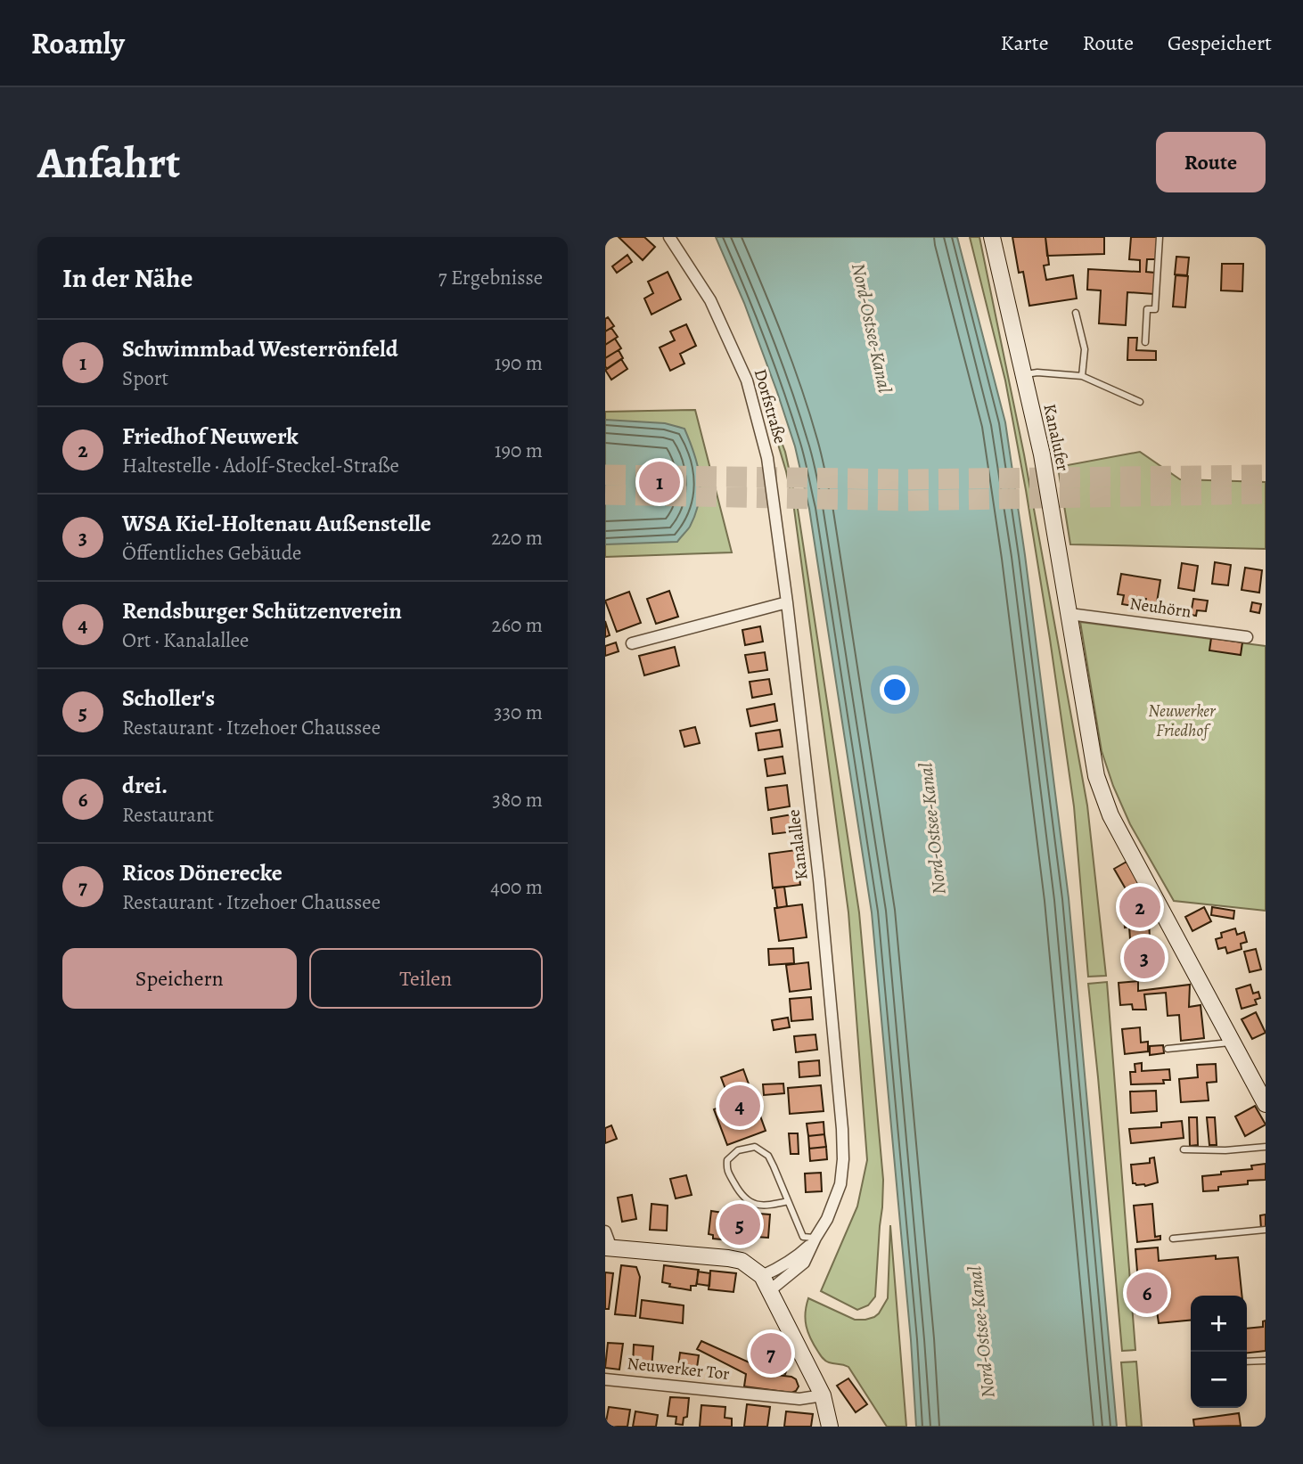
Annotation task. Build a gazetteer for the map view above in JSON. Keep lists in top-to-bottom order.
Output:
{
  "streets": {
    "street": [
      "Dorfstraße",
      "Kanalufer",
      "Neuhörn",
      "Kanalallee",
      "Neuwerker Tor"
    ]
  },
  "crossings": [
    ["Dorfstraße", "Kanalallee"],
    ["Kanalufer", "Neuhörn"]
  ],
  "water": ["Nord-Ostsee-Kanal"],
  "parks": ["Neuwerker Friedhof"],
  "page": {
    "header": "Roamly",
    "nav": ["Karte", "Route", "Gespeichert"],
    "buttons": [
      "Route",
      ["Speichern", "Teilen"]
    ],
    "title": "Anfahrt",
    "heading": ["In der Nähe", "7 Ergebnisse"],
    "list": [
      {
        "mark": "1",
        "name": "Schwimmbad Westerrönfeld",
        "note": "Sport",
        "value": "190 m"
      },
      {
        "mark": "2",
        "name": "Friedhof Neuwerk",
        "note": "Haltestelle · Adolf-Steckel-Straße",
        "value": "190 m"
      },
      {
        "mark": "3",
        "name": "WSA Kiel-Holtenau Außenstelle",
        "note": "Öffentliches Gebäude",
        "value": "220 m"
      },
      {
        "mark": "4",
        "name": "Rendsburger Schützenverein",
        "note": "Ort · Kanalallee",
        "value": "260 m"
      },
      {
        "mark": "5",
        "name": "Scholler's",
        "note": "Restaurant · Itzehoer Chaussee",
        "value": "330 m"
      },
      {
        "mark": "6",
        "name": "drei.",
        "note": "Restaurant",
        "value": "380 m"
      },
      {
        "mark": "7",
        "name": "Ricos Dönerecke",
        "note": "Restaurant · Itzehoer Chaussee",
        "value": "400 m"
      }
    ],
    "pins": [
      "1",
      "2",
      "3",
      "4",
      "5",
      "6",
      "7"
    ],
    "map_buttons": ["+", "−"]
  }
}
